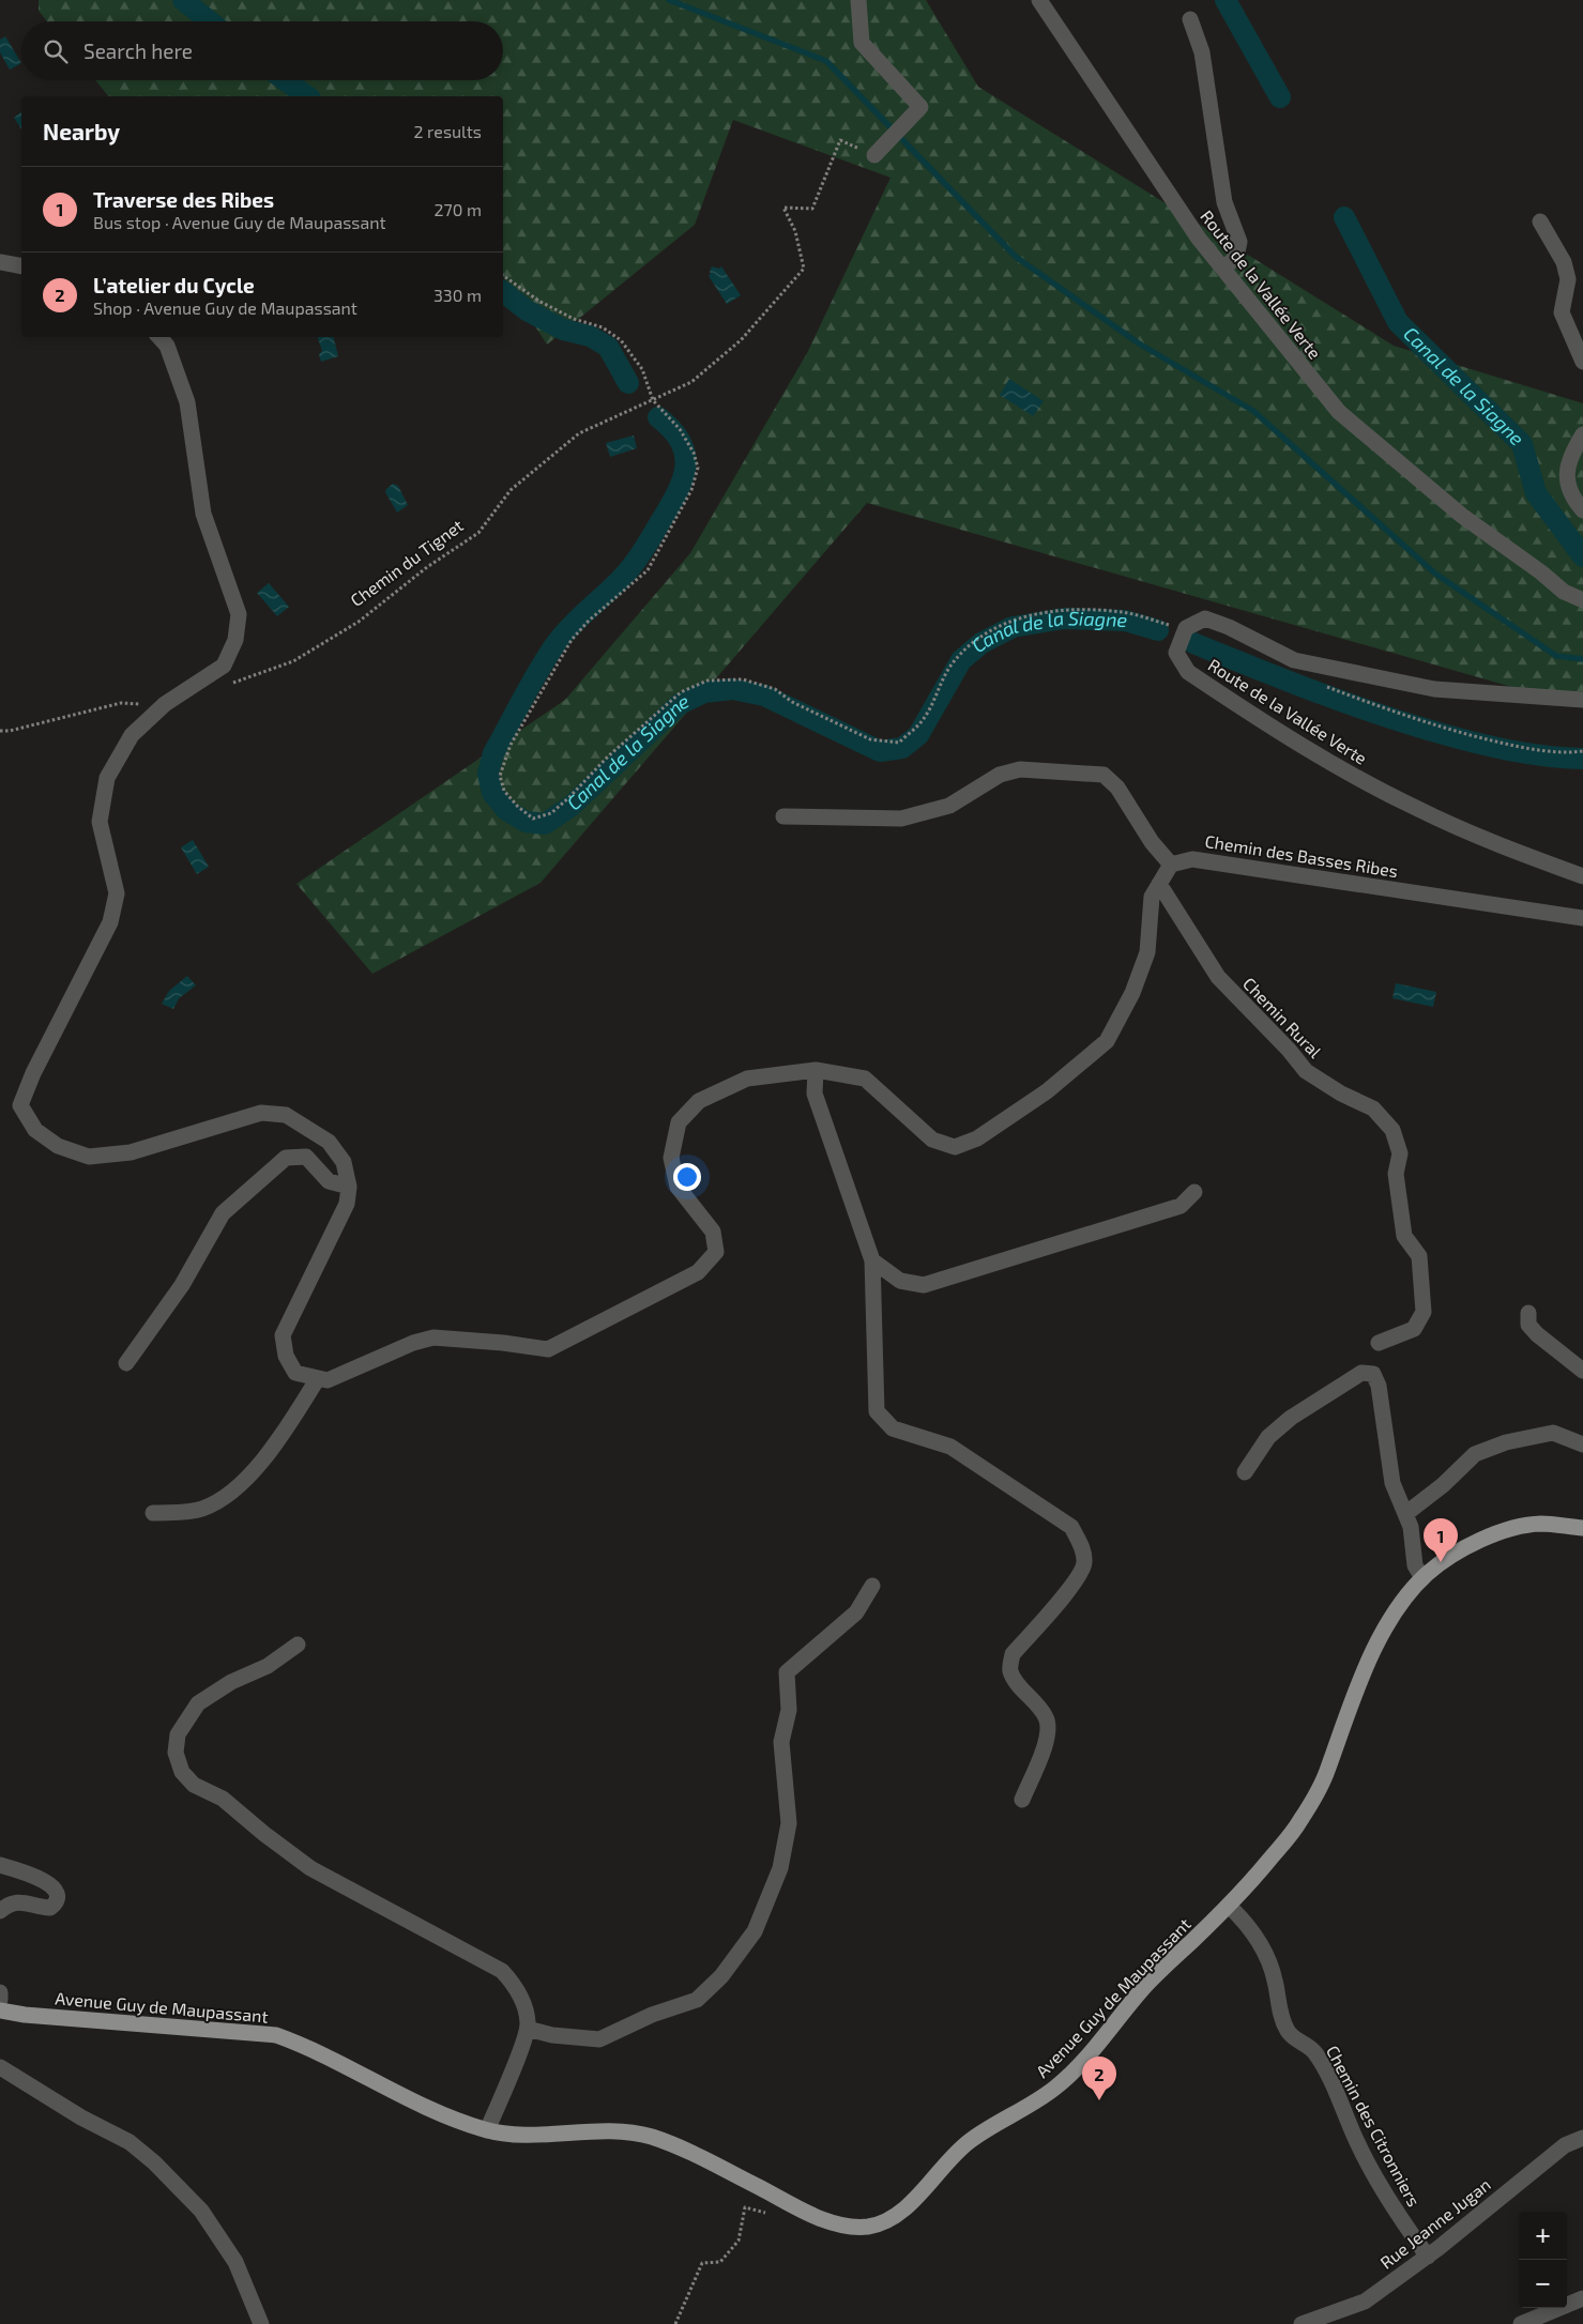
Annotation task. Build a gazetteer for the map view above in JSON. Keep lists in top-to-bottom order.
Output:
{
  "streets": {
    "main road": ["Avenue Guy de Maupassant"],
    "street": [
      "Route de la Vallée Verte",
      "Chemin des Basses Ribes",
      "Chemin Rural",
      "Chemin des Citronniers",
      "Rue Jeanne Jugan"
    ],
    "path": ["Chemin du Tignet"]
  },
  "crossings": [
    ["Avenue Guy de Maupassant", "Chemin des Citronniers"],
    ["Chemin des Citronniers", "Rue Jeanne Jugan"]
  ],
  "water": ["Canal de la Siagne"],
  "page": {
    "search": "Search here",
    "heading": ["Nearby", "2 results"],
    "list": [
      {
        "mark": "1",
        "name": "Traverse des Ribes",
        "note": "Bus stop · Avenue Guy de Maupassant",
        "value": "270 m"
      },
      {
        "mark": "2",
        "name": "L’atelier du Cycle",
        "note": "Shop · Avenue Guy de Maupassant",
        "value": "330 m"
      }
    ],
    "pins": ["1", "2"],
    "map_buttons": ["+", "−"]
  }
}
